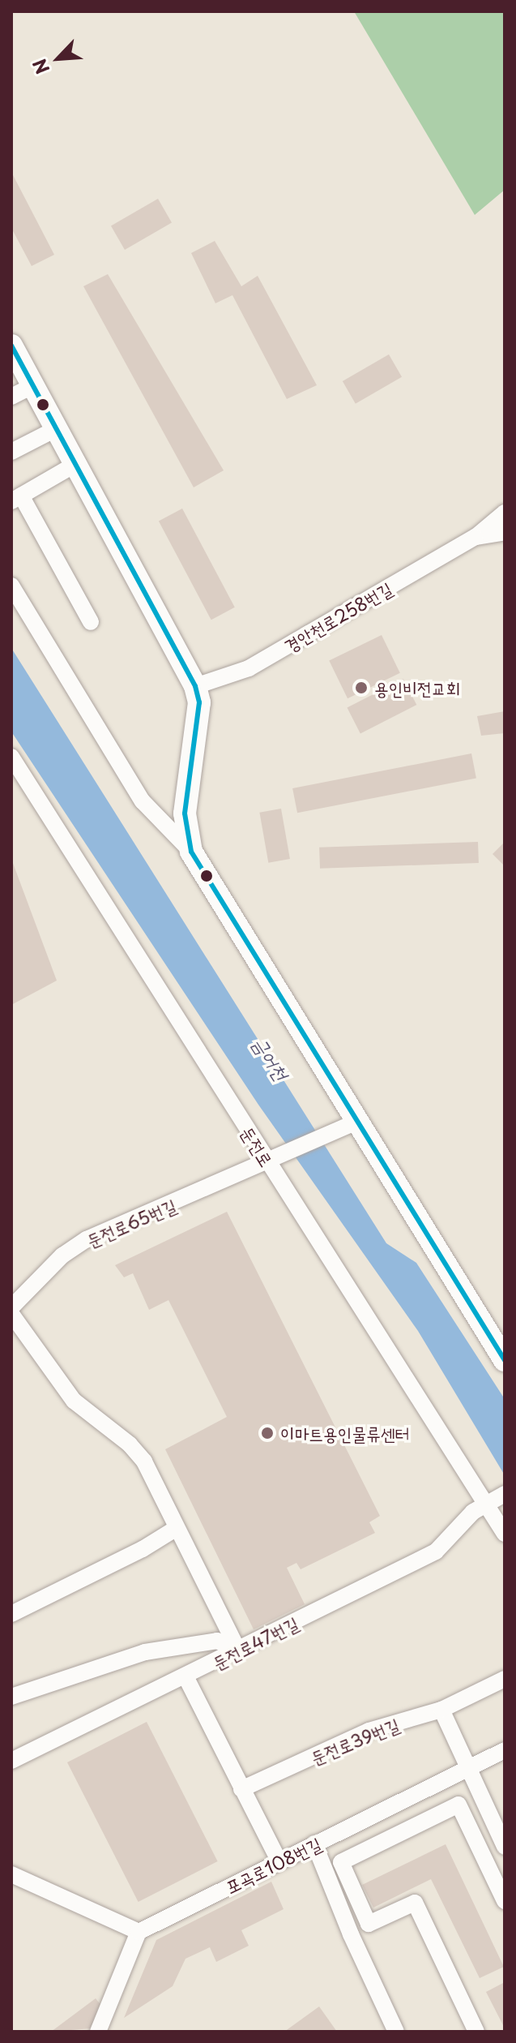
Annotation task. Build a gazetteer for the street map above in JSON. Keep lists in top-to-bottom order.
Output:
{
  "streets": {
    "street": [
      "경안천로258번길",
      "둔전로",
      "둔전로65번길",
      "둔전로47번길",
      "둔전로39번길",
      "포곡로108번길"
    ]
  },
  "crossings": [
    ["둔전로", "둔전로65번길"],
    ["둔전로", "둔전로47번길"]
  ],
  "water": ["금어천"],
  "places": ["용인비전교회", "이마트용인물류센터"],
  "north": "bottom left"
}
